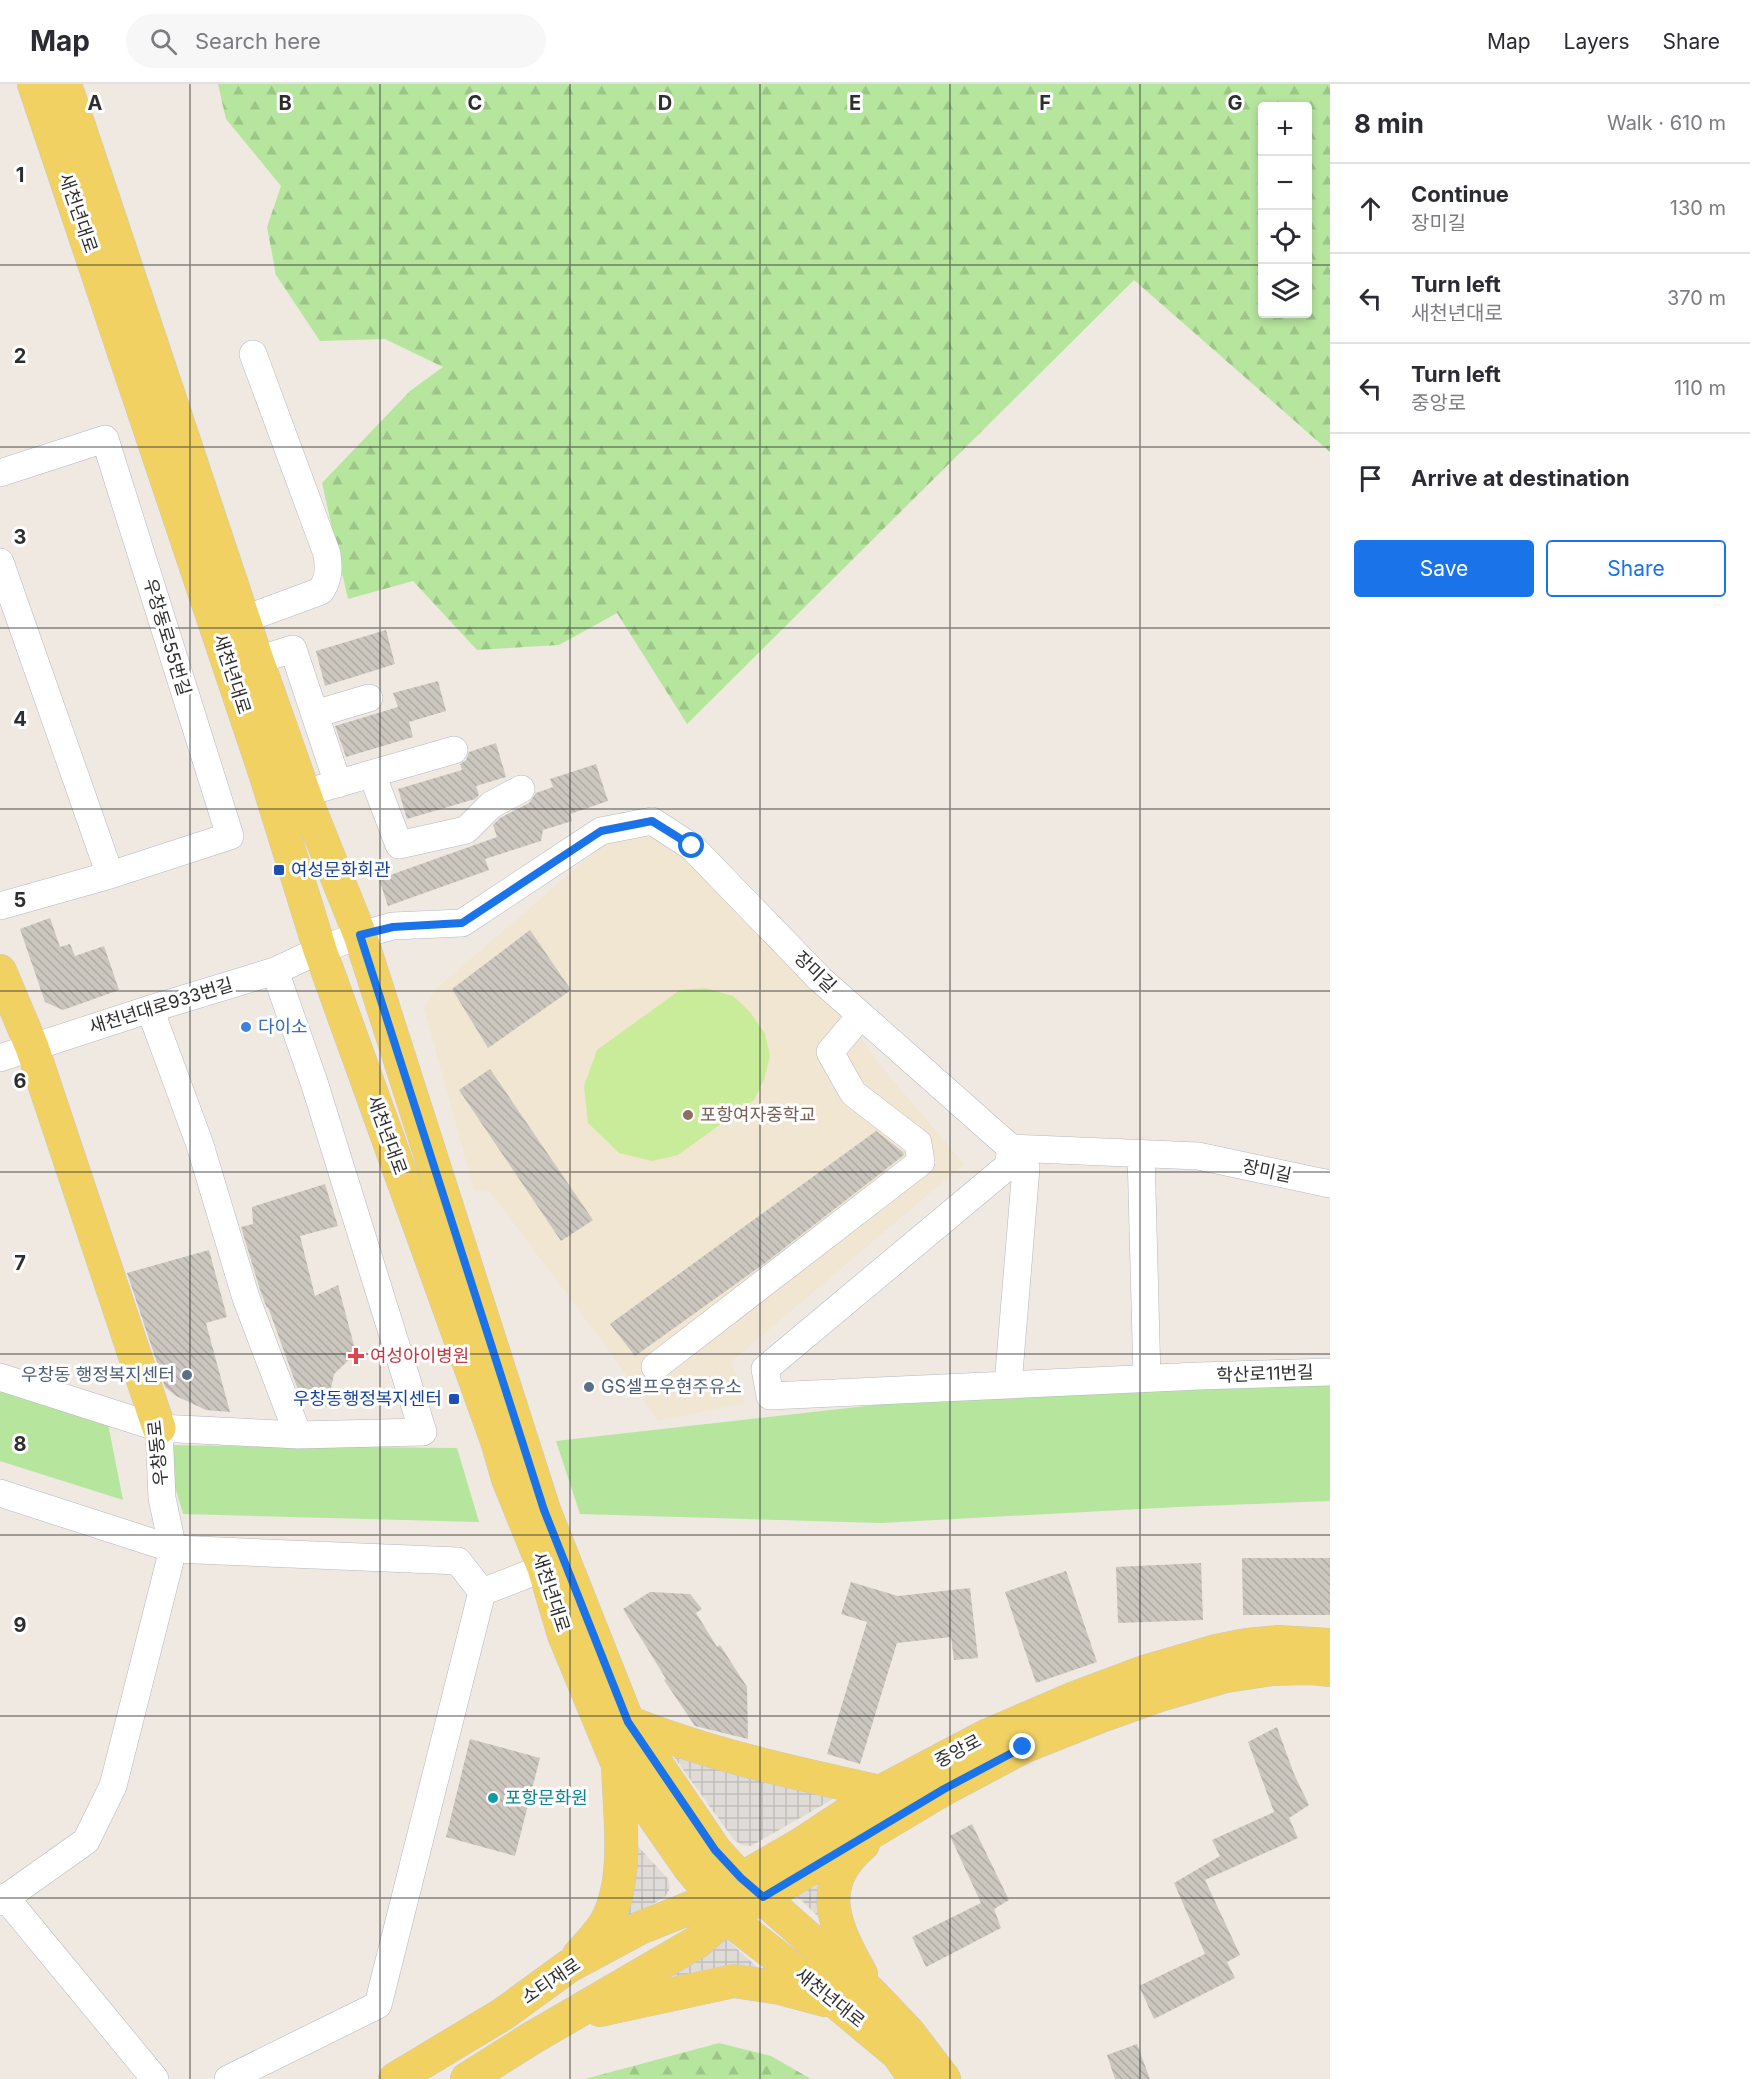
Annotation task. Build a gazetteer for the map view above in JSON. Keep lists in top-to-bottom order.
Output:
{
  "streets": {
    "main road": [
      "새천년대로",
      "우창동로",
      "중앙로",
      "소티재로"
    ],
    "street": [
      "우창동로55번길",
      "장미길",
      "새천년대로933번길",
      "학산로11번길"
    ]
  },
  "crossings": [
    ["새천년대로", "장미길"],
    ["새천년대로", "새천년대로933번길"],
    ["새천년대로", "중앙로"],
    ["새천년대로", "소티재로"],
    ["장미길", "새천년대로933번길"],
    ["장미길", "학산로11번길"],
    ["새천년대로933번길", "우창동로"],
    ["중앙로", "소티재로"]
  ],
  "places": {
    "transit": ["여성문화회관", "우창동행정복지센터"],
    "other": [
      "다이소",
      "포항여자중학교",
      "우창동 행정복지센터",
      "GS셀프우현주유소",
      "포항문화원"
    ],
    "health": ["여성아이병원"]
  },
  "page": {
    "header": "Map",
    "search": "Search here",
    "nav": ["Map", "Layers", "Share"],
    "heading": ["8 min", "Walk · 610 m"],
    "map_buttons": ["+", "−"],
    "list": [
      ["Continue", "장미길", "130 m"],
      ["Turn left", "새천년대로", "370 m"],
      ["Turn left", "중앙로", "110 m"],
      "Arrive at destination"
    ],
    "buttons": ["Save", "Share"]
  },
  "grid": {
    "columns": [
      "A",
      "B",
      "C",
      "D",
      "E",
      "F",
      "G"
    ],
    "rows": [
      "1",
      "2",
      "3",
      "4",
      "5",
      "6",
      "7",
      "8",
      "9"
    ]
  }
}
